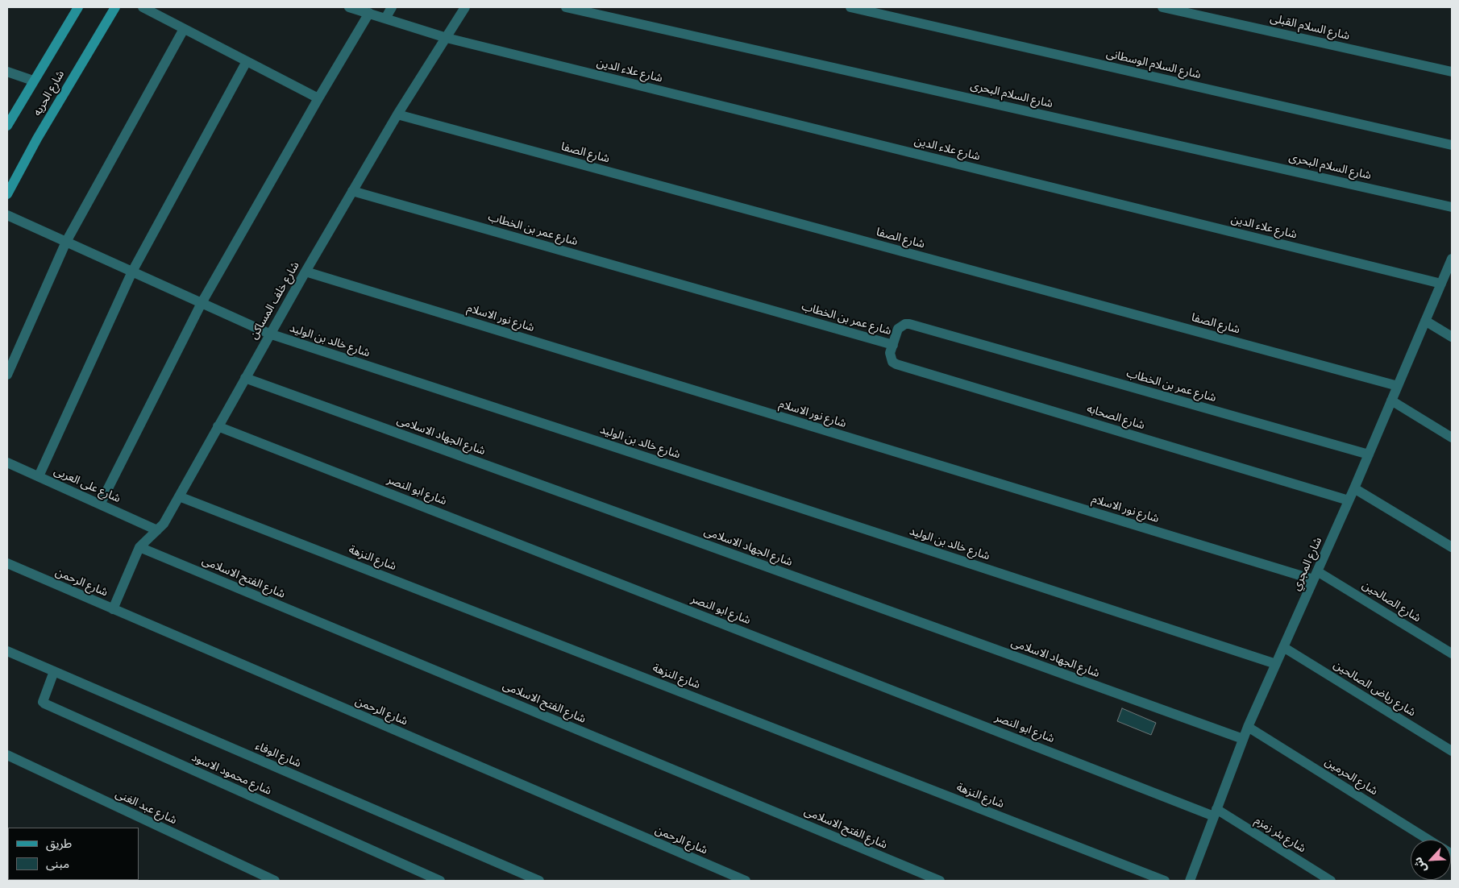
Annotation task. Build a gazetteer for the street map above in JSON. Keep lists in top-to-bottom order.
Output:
{
  "streets": {
    "main road": ["شارع الحريه"],
    "street": [
      "شارع السلام القبلى",
      "شارع السلام الوسطانى",
      "شارع علاء الدين",
      "شارع السلام البحرى",
      "شارع الصفا",
      "شارع عمر بن الخطاب",
      "شارع خلف المساكن",
      "شارع نور الاسلام",
      "شارع خالد بن الوليد",
      "شارع الصحابه",
      "شارع الجهاد الاسلامى",
      "شارع على العربى",
      "شارع ابو النصر",
      "شارع النزهة",
      "شارع المجري",
      "شارع الفتح الاسلامى",
      "شارع الرحمن",
      "شارع الصالحين",
      "شارع رياض الصالحين",
      "شارع الوفاء",
      "شارع محمود الاسود",
      "شارع الحرمين",
      "شارع عبد الغنى",
      "شارع بئر زمزم"
    ]
  },
  "crossings": [
    ["شارع علاء الدين", "شارع خلف المساكن"],
    ["شارع علاء الدين", "شارع المجري"],
    ["شارع الصفا", "شارع خلف المساكن"],
    ["شارع الصفا", "شارع المجري"],
    ["شارع عمر بن الخطاب", "شارع خلف المساكن"],
    ["شارع عمر بن الخطاب", "شارع الصحابه"],
    ["شارع عمر بن الخطاب", "شارع المجري"],
    ["شارع خلف المساكن", "شارع نور الاسلام"],
    ["شارع خلف المساكن", "شارع خالد بن الوليد"],
    ["شارع خلف المساكن", "شارع الجهاد الاسلامى"],
    ["شارع خلف المساكن", "شارع على العربى"],
    ["شارع خلف المساكن", "شارع ابو النصر"],
    ["شارع خلف المساكن", "شارع النزهة"],
    ["شارع خلف المساكن", "شارع الفتح الاسلامى"],
    ["شارع خلف المساكن", "شارع الرحمن"],
    ["شارع نور الاسلام", "شارع المجري"],
    ["شارع نور الاسلام", "شارع الصالحين"],
    ["شارع خالد بن الوليد", "شارع المجري"],
    ["شارع الصحابه", "شارع المجري"],
    ["شارع الجهاد الاسلامى", "شارع المجري"],
    ["شارع ابو النصر", "شارع المجري"],
    ["شارع ابو النصر", "شارع بئر زمزم"],
    ["شارع المجري", "شارع الصالحين"],
    ["شارع المجري", "شارع رياض الصالحين"],
    ["شارع المجري", "شارع الحرمين"],
    ["شارع المجري", "شارع بئر زمزم"],
    ["شارع الوفاء", "شارع محمود الاسود"]
  ],
  "legend": ["طريق", "مبنى"],
  "north": "bottom left"
}
